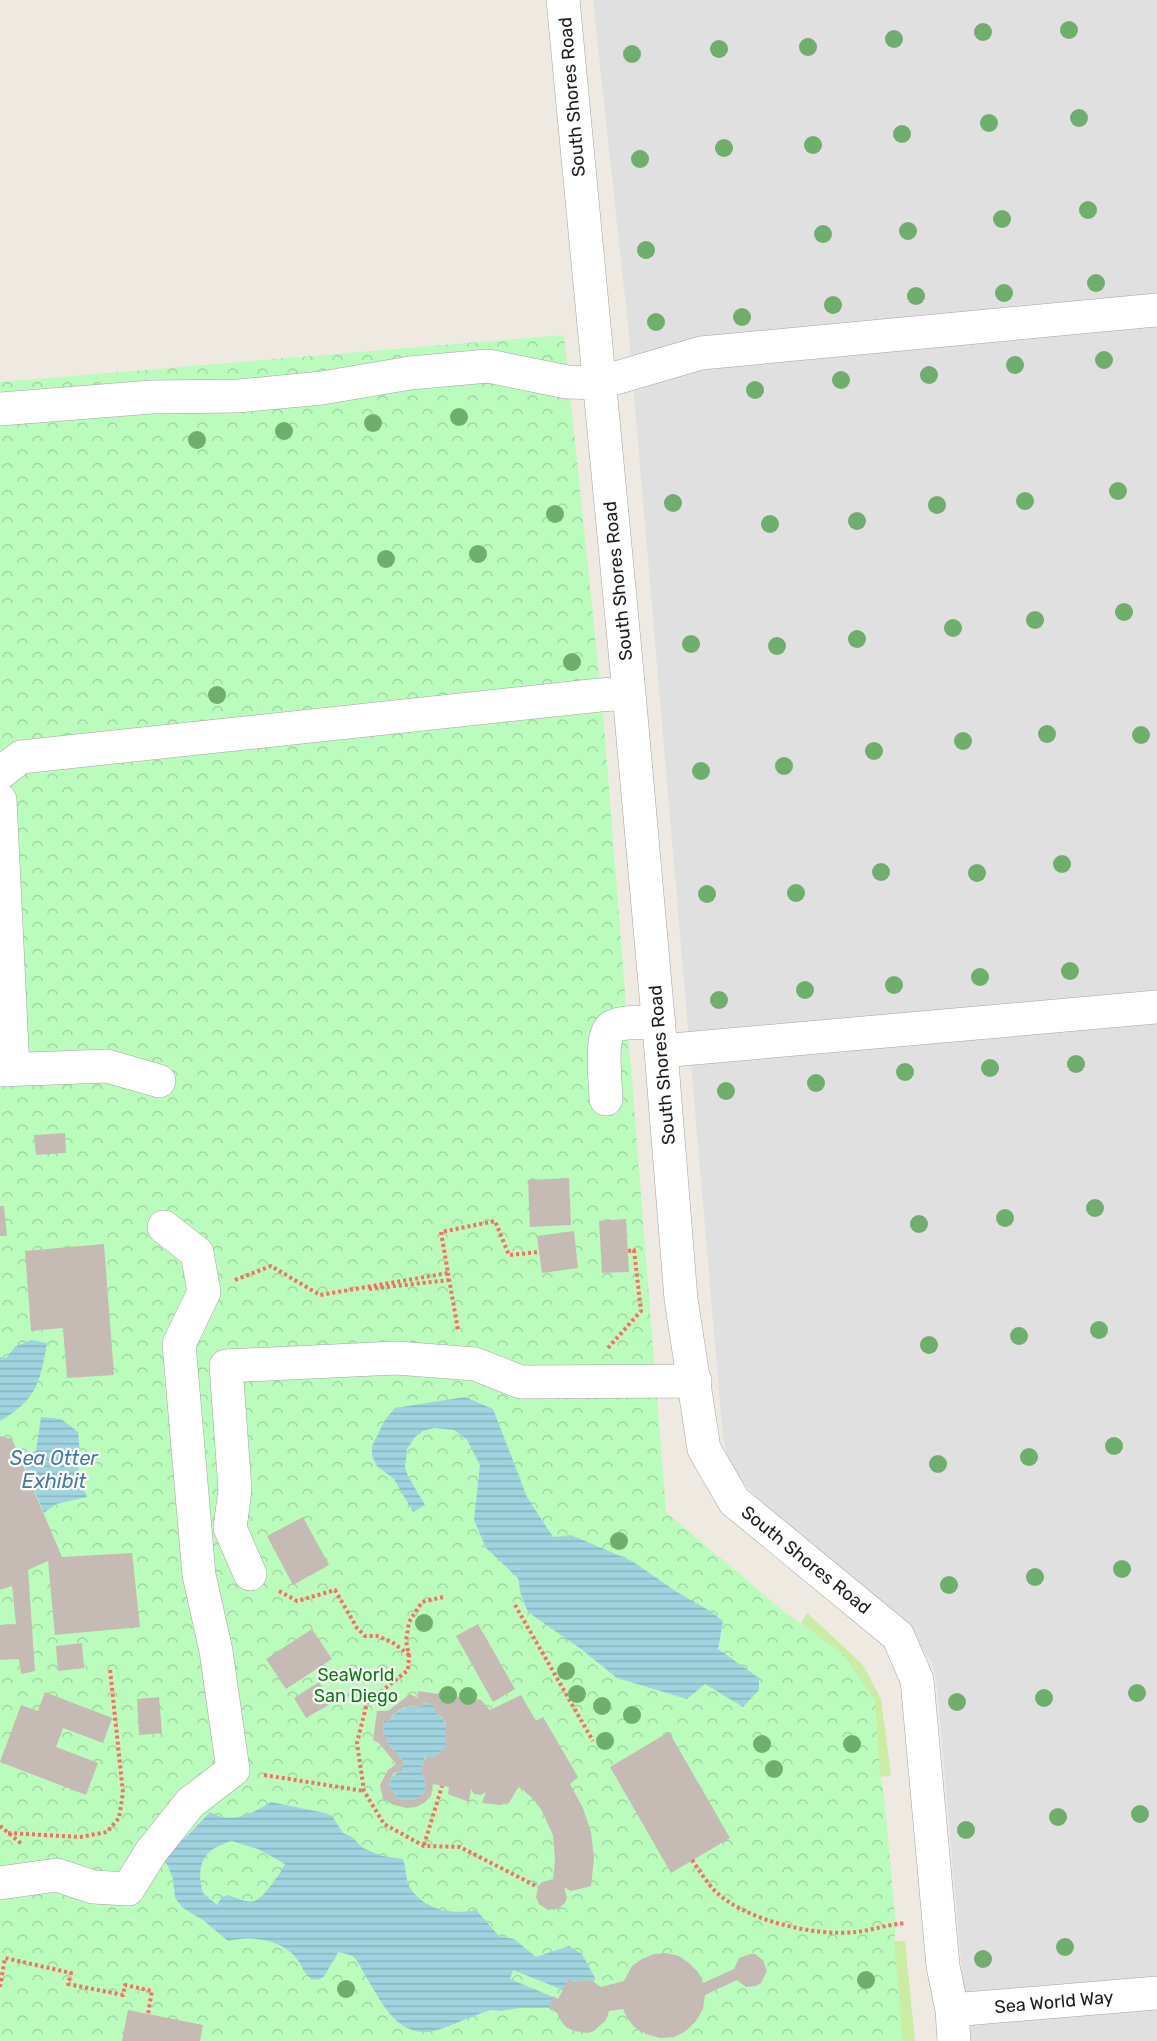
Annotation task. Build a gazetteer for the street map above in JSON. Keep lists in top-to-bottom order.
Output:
{
  "streets": {
    "street": ["South Shores Road", "Sea World Way"]
  },
  "crossings": [
    ["South Shores Road", "Sea World Way"]
  ],
  "water": ["Sea Otter Exhibit"],
  "parks": ["SeaWorld San Diego"]
}
